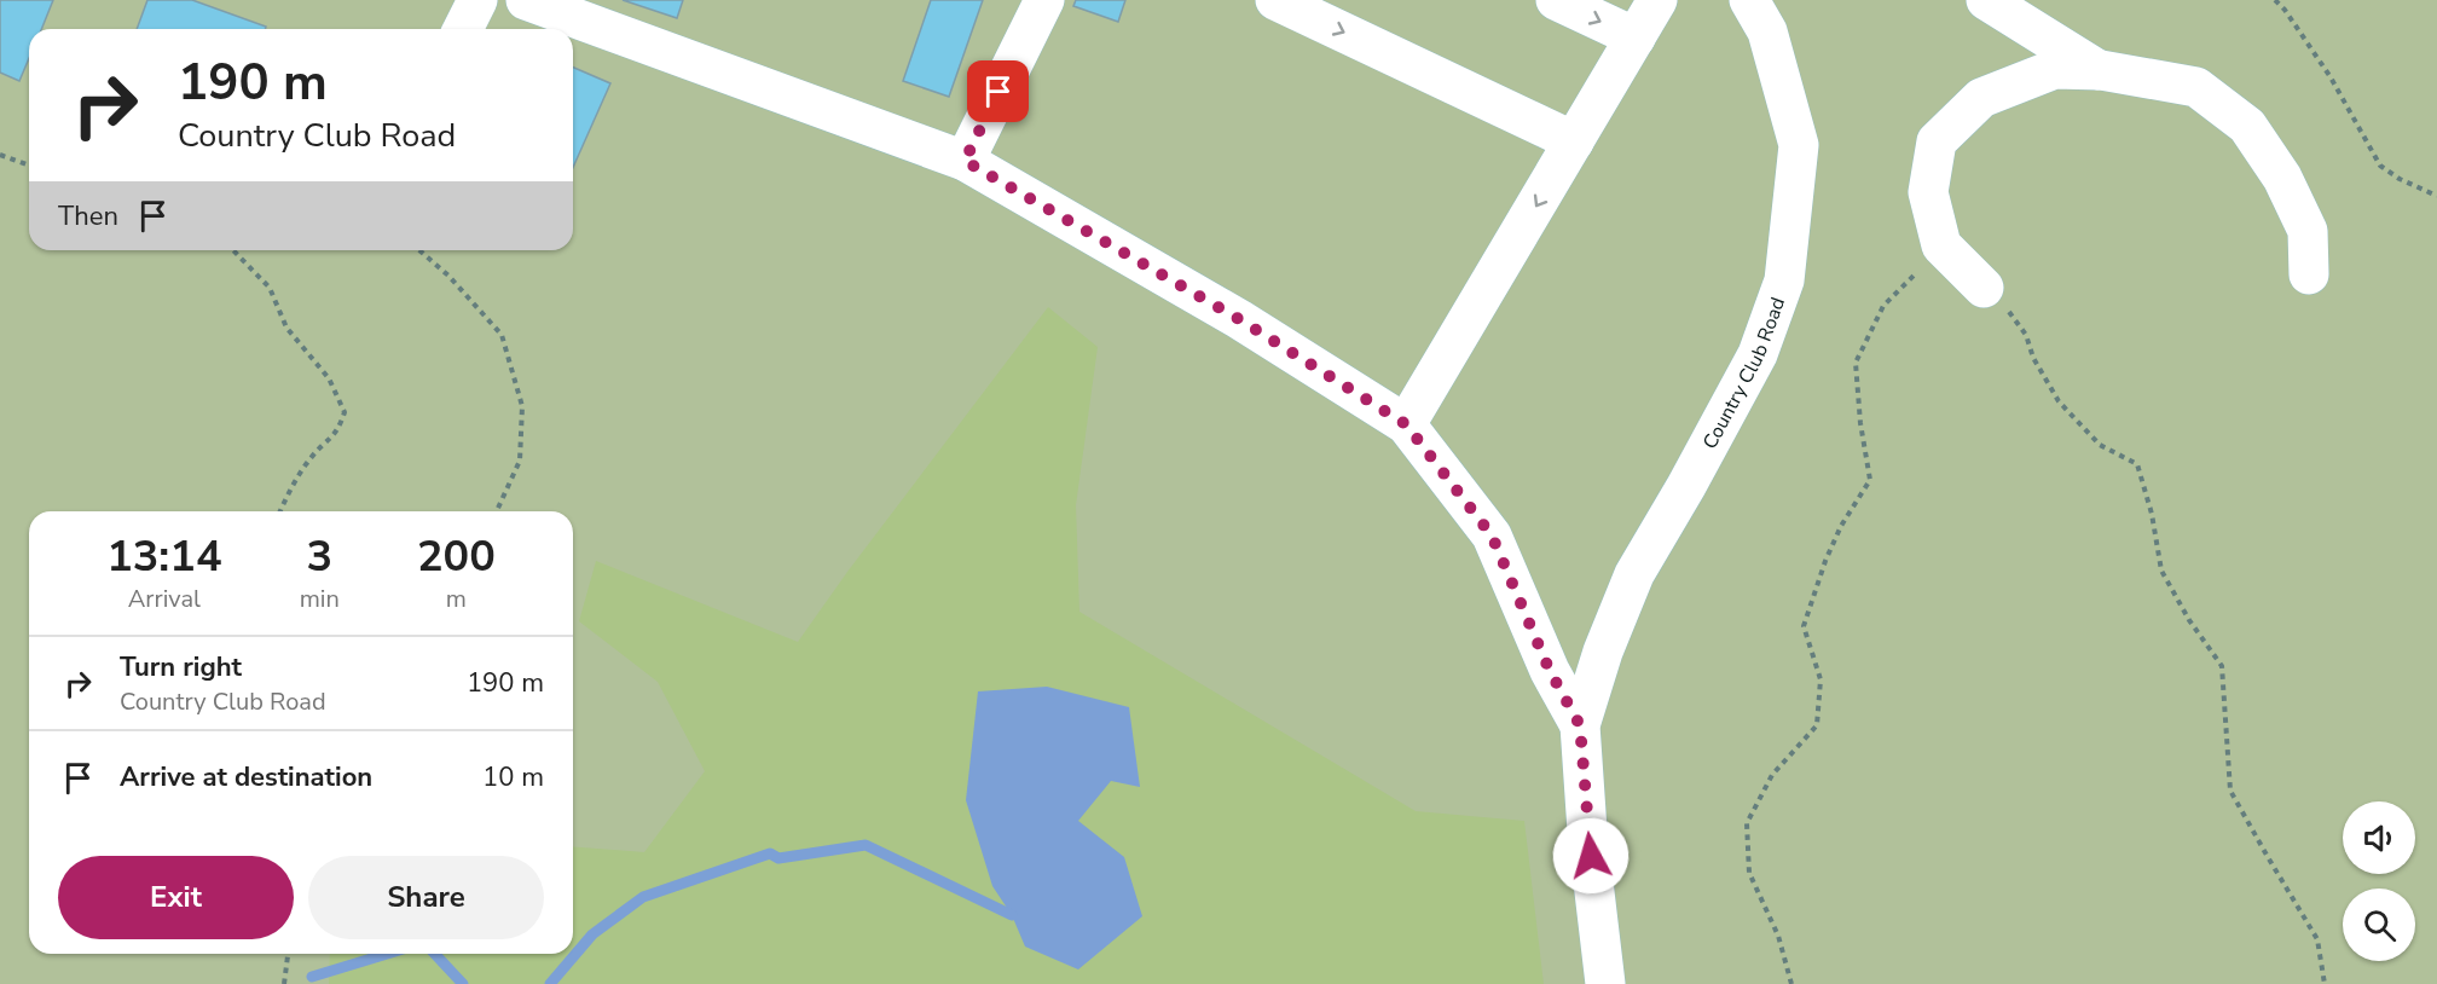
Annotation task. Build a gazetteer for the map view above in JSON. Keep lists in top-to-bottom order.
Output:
{
  "streets": {
    "street": ["Country Club Road"]
  },
  "page": {
    "turn": ["190 m", "Country Club Road"],
    "then": "Then",
    "eta": [
      "13:14",
      "Arrival",
      "3",
      "min",
      "200",
      "m"
    ],
    "list": [
      {
        "name": "Turn right",
        "note": "Country Club Road",
        "value": "190 m"
      },
      {
        "name": "Arrive at destination",
        "value": "10 m"
      }
    ],
    "buttons": ["Exit", "Share"]
  }
}
